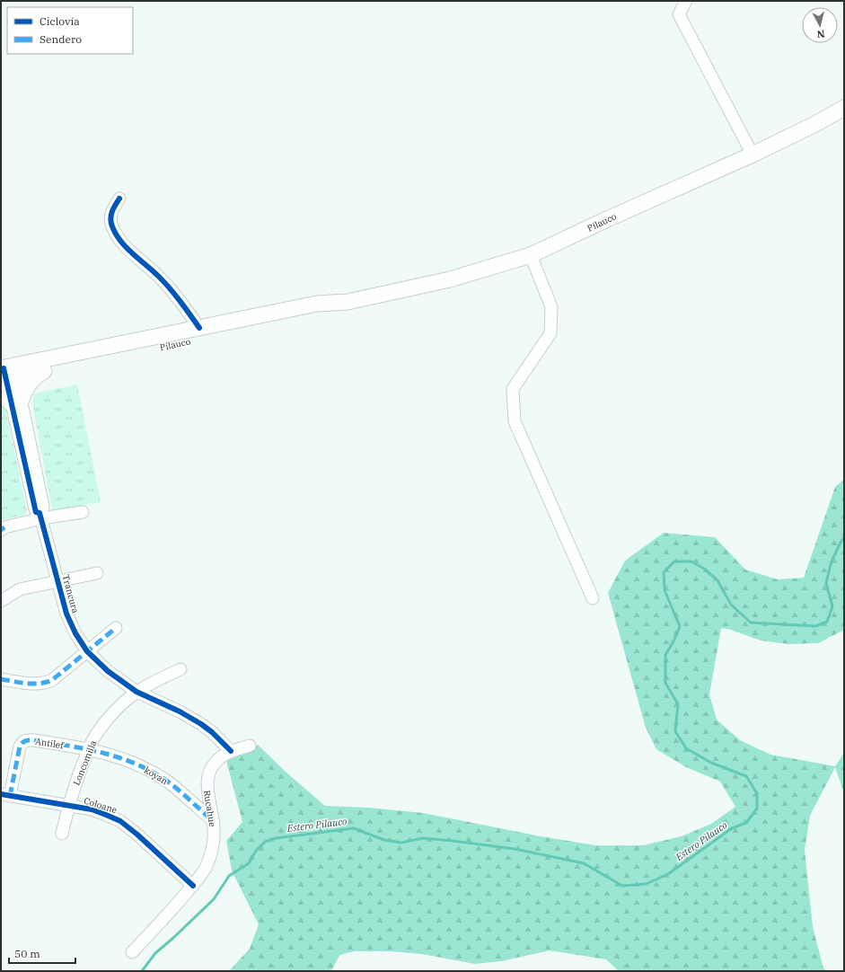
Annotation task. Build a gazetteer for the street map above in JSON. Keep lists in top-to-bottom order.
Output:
{
  "streets": {
    "main road": ["Pilauco"],
    "street": [
      "Trancura",
      "Antilef",
      "Loncomilla",
      "koyan",
      "Coloane",
      "Rucahue"
    ]
  },
  "crossings": [
    ["Pilauco", "Trancura"],
    ["Trancura", "Loncomilla"],
    ["Trancura", "Rucahue"],
    ["Antilef", "Loncomilla"],
    ["Antilef", "koyan"],
    ["Antilef", "Coloane"],
    ["Loncomilla", "koyan"],
    ["Loncomilla", "Coloane"],
    ["koyan", "Rucahue"],
    ["Coloane", "Rucahue"]
  ],
  "water": ["Estero Pilauco"],
  "legend": ["Ciclovía", "Sendero"],
  "scale_bar": "50 m",
  "north": "bottom"
}
